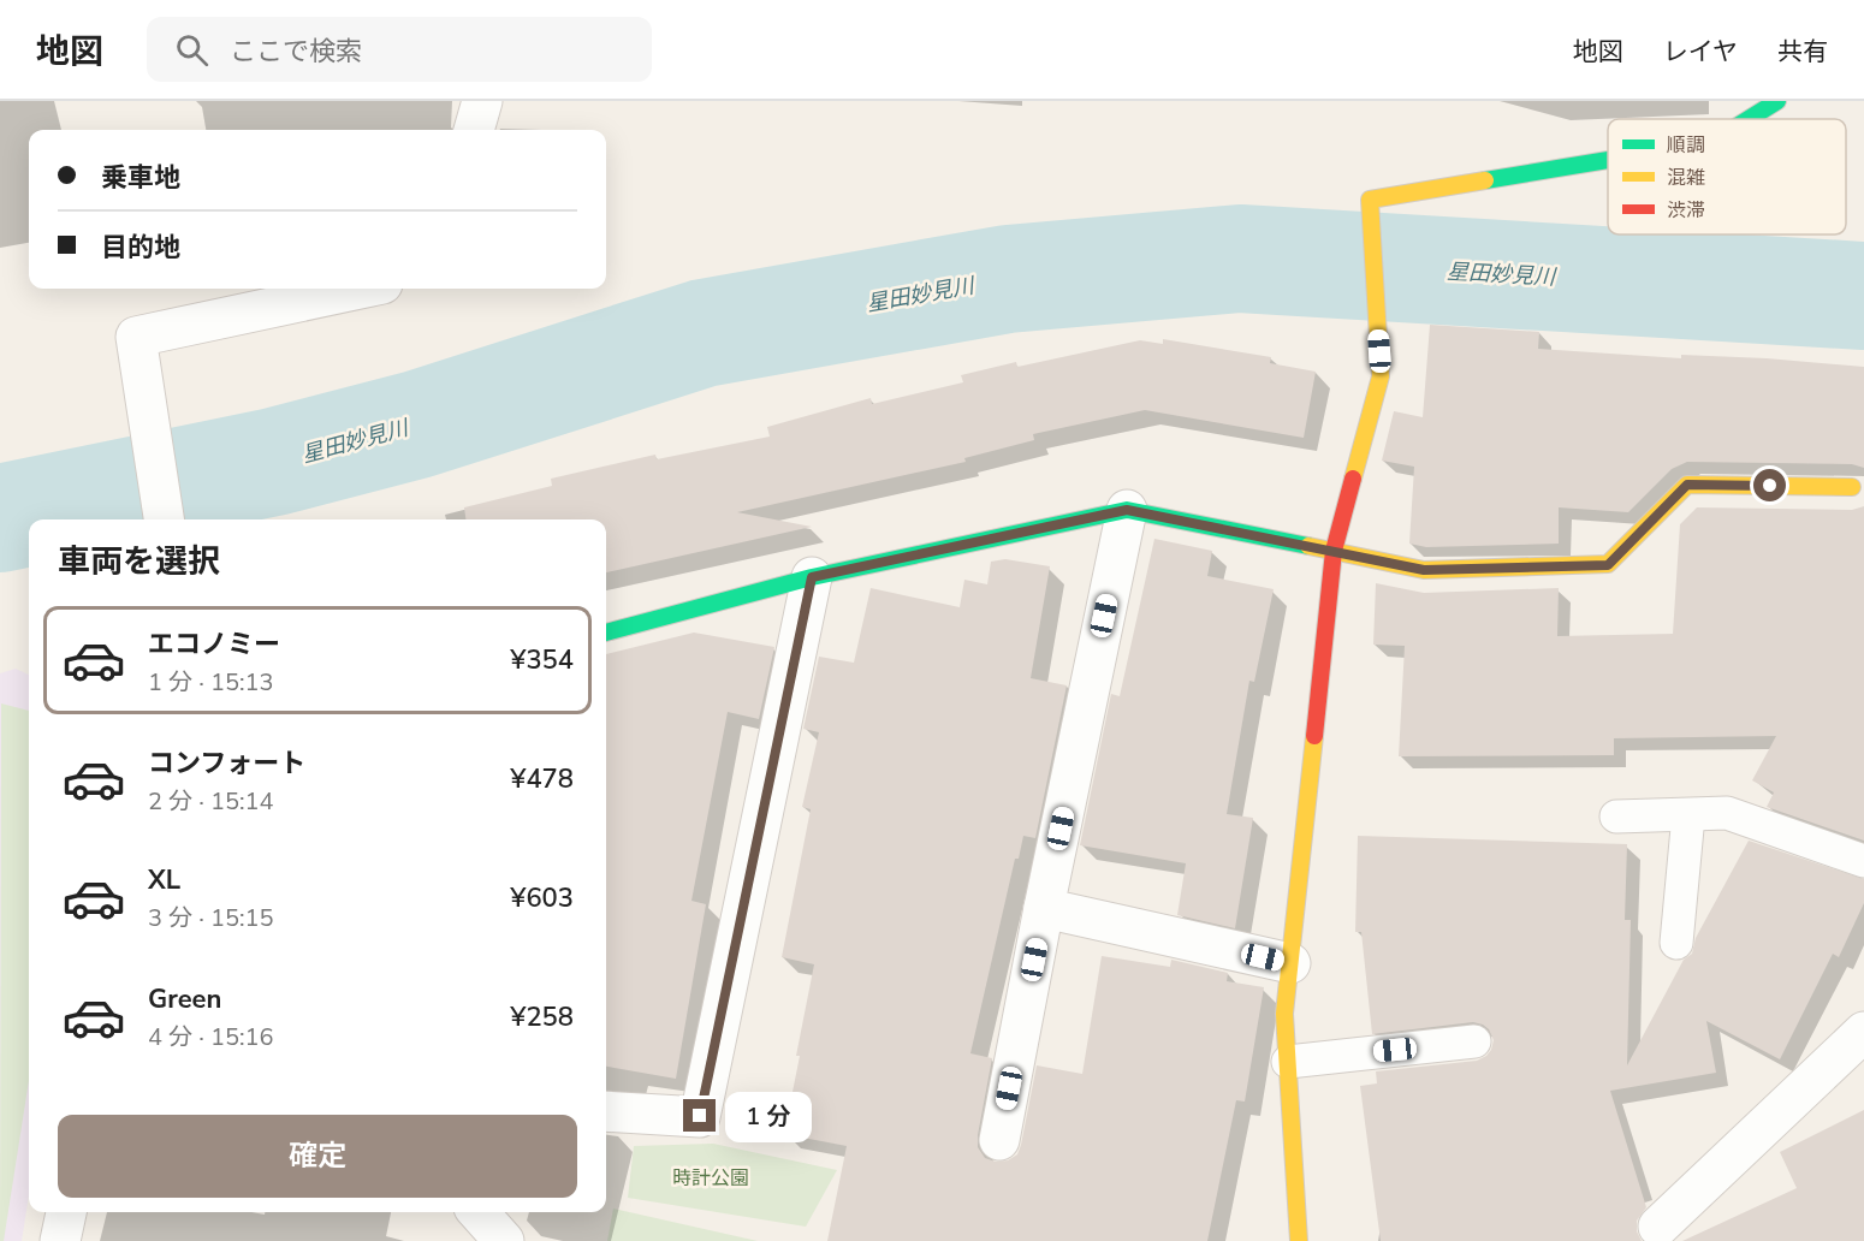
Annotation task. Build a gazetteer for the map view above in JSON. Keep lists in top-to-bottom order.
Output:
{
  "water": ["星田妙見川"],
  "parks": ["時計公園"],
  "legend": ["順調", "混雑", "渋滞"],
  "page": {
    "header": "地図",
    "search": "ここで検索",
    "nav": ["地図", "レイヤ", "共有"],
    "banner": ["乗車地", "目的地"],
    "heading": "車両を選択",
    "list": [
      {
        "name": "エコノミー",
        "note": "1 分 · 15:13",
        "value": "¥354"
      },
      {
        "name": "コンフォート",
        "note": "2 分 · 15:14",
        "value": "¥478"
      },
      {
        "name": "XL",
        "note": "3 分 · 15:15",
        "value": "¥603"
      },
      {
        "name": "Green",
        "note": "4 分 · 15:16",
        "value": "¥258"
      }
    ],
    "bubble": "1 分",
    "buttons": "確定"
  }
}
